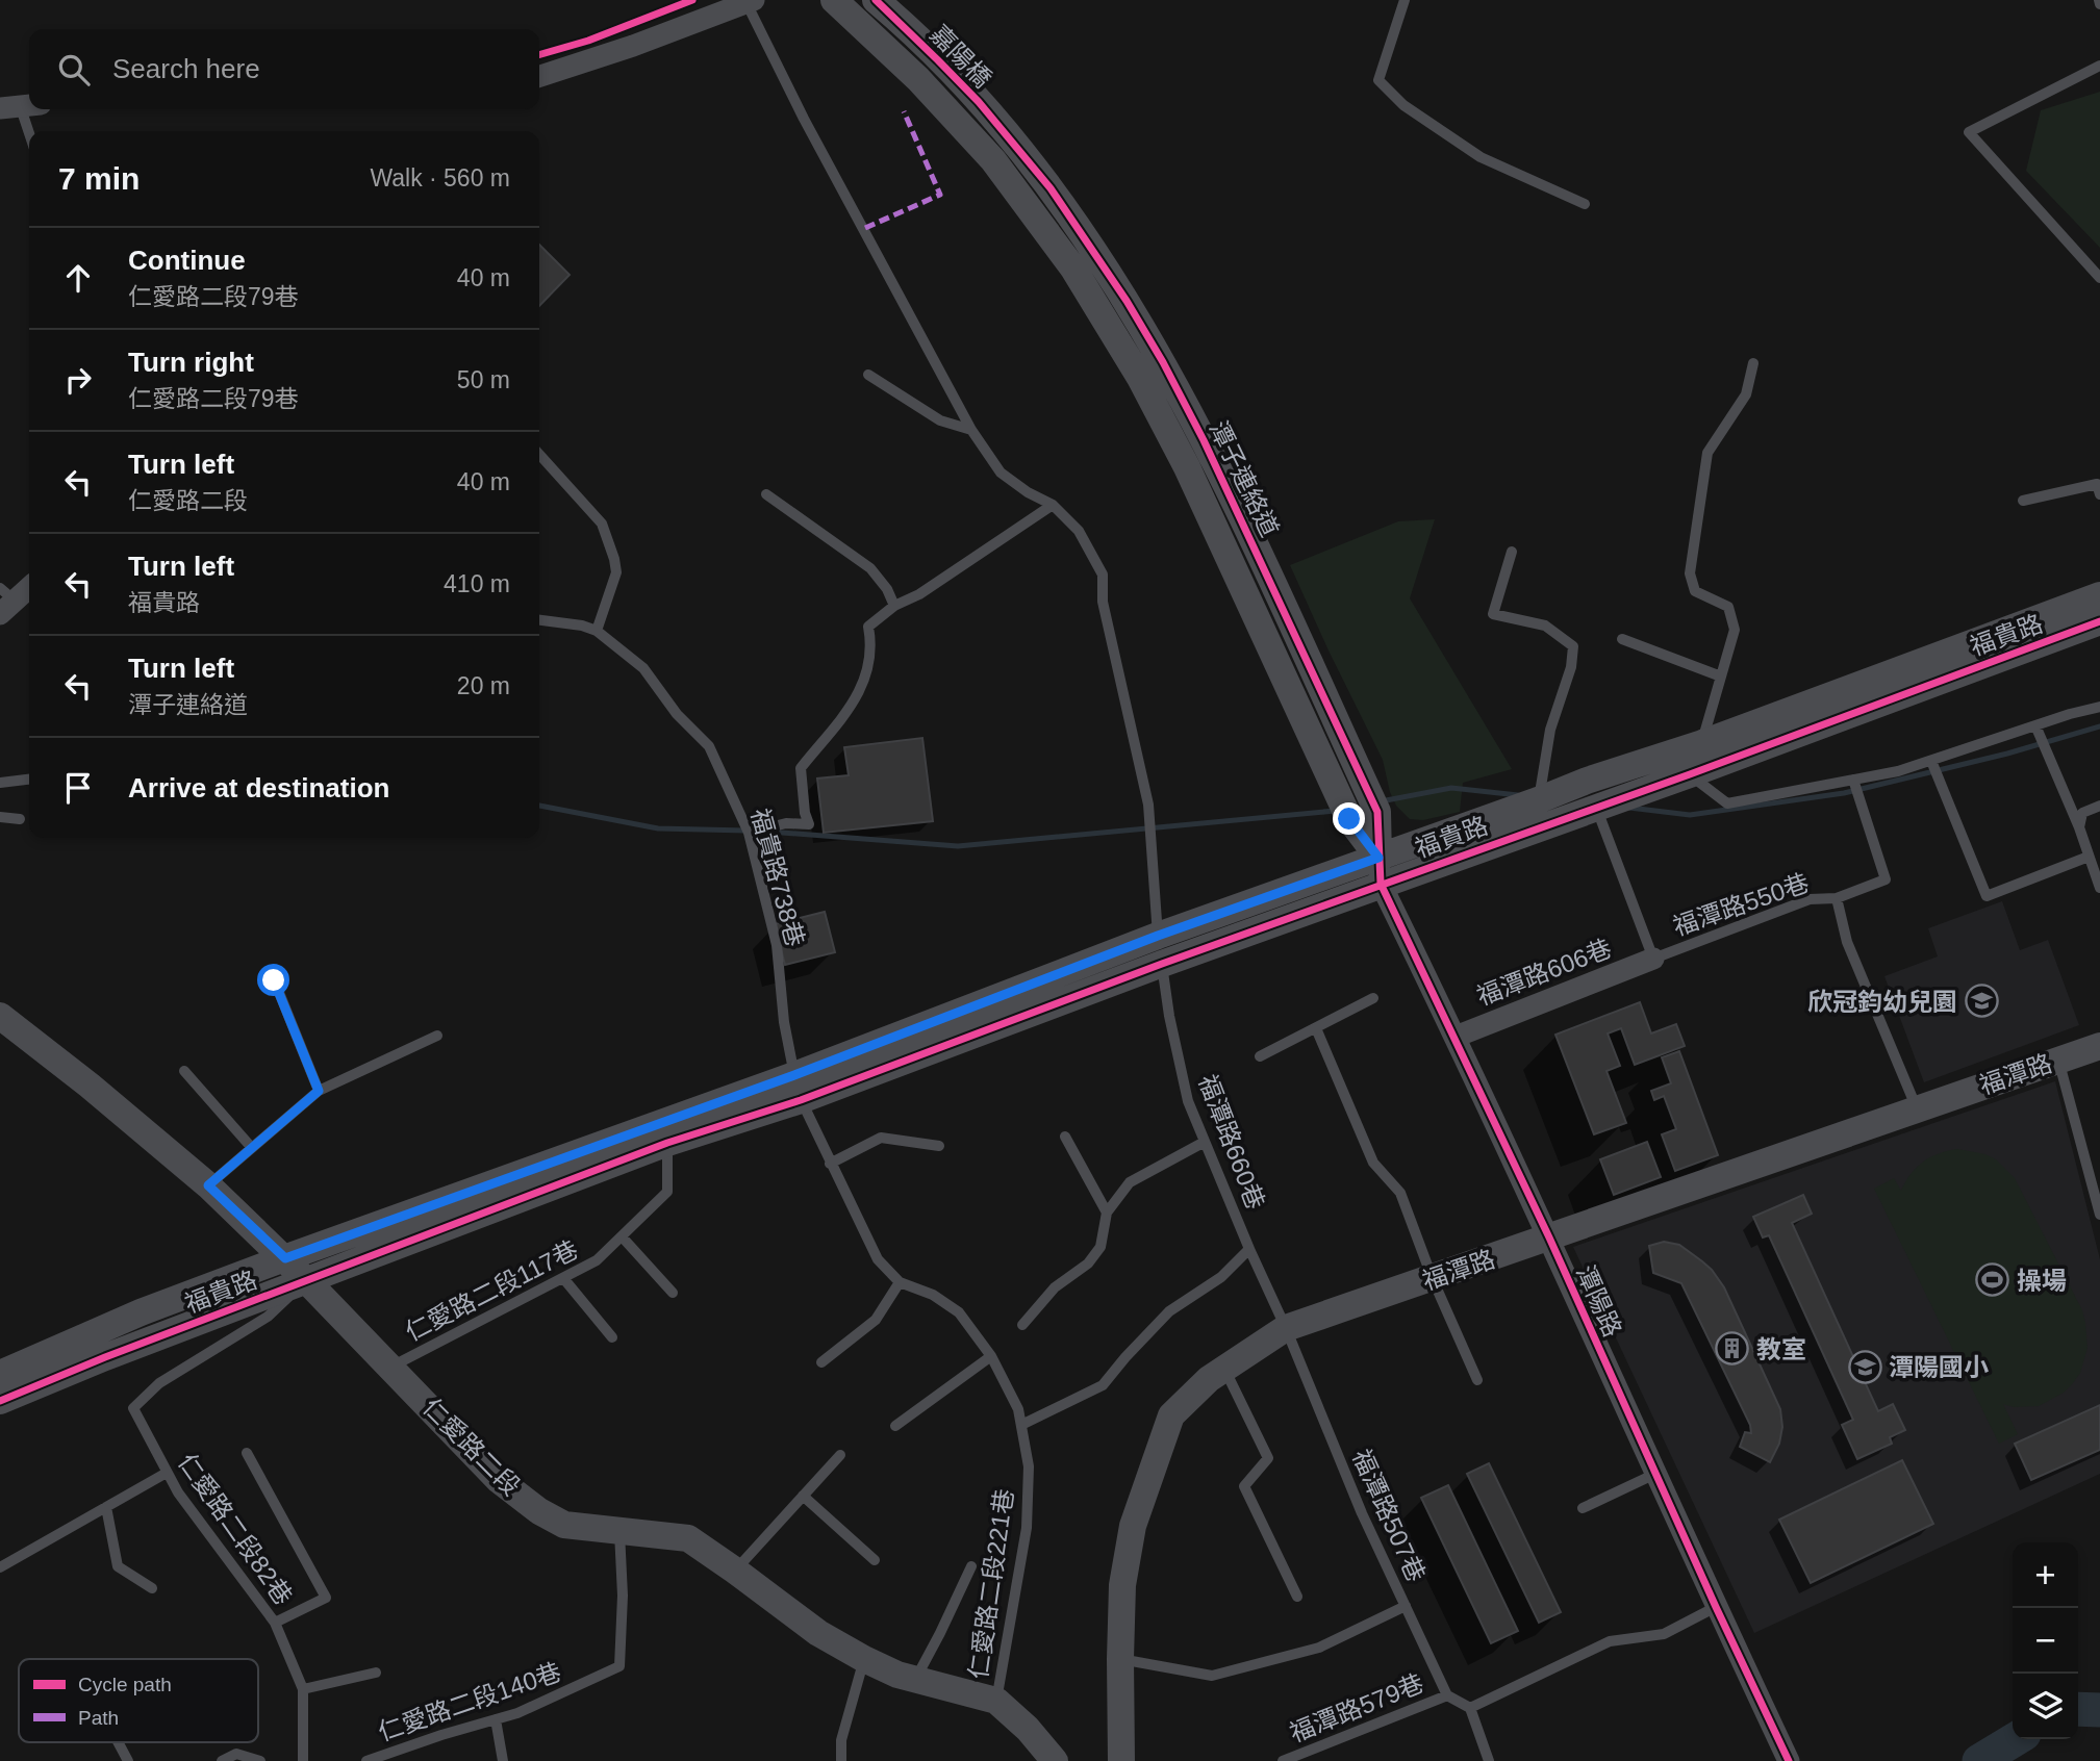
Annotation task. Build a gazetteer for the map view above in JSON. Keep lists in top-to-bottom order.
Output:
{
  "streets": {
    "street": [
      "嘉陽橋",
      "潭子連絡道",
      "福貴路",
      "福潭路606巷",
      "福潭路",
      "潭陽路",
      "仁愛路二段"
    ],
    "lane": [
      "福貴路738巷",
      "福潭路550巷",
      "福潭路660巷",
      "仁愛路二段117巷",
      "福潭路507巷",
      "仁愛路二段82巷",
      "仁愛路二段221巷",
      "仁愛路二段140巷",
      "福潭路579巷"
    ]
  },
  "crossings": [
    ["嘉陽橋", "潭子連絡道"],
    ["潭子連絡道", "福貴路"],
    ["潭子連絡道", "潭陽路"],
    ["福貴路", "福貴路738巷"],
    ["福貴路", "福潭路660巷"],
    ["福貴路", "仁愛路二段117巷"],
    ["福貴路", "潭陽路"],
    ["福貴路", "仁愛路二段"],
    ["福貴路", "仁愛路二段82巷"],
    ["福貴路", "仁愛路二段221巷"],
    ["福貴路738巷", "仁愛路二段221巷"],
    ["福潭路550巷", "福潭路606巷"],
    ["福潭路550巷", "福潭路"],
    ["福潭路606巷", "潭陽路"],
    ["福潭路", "福潭路660巷"],
    ["福潭路", "潭陽路"],
    ["福潭路", "福潭路507巷"],
    ["福潭路660巷", "福潭路507巷"],
    ["仁愛路二段117巷", "仁愛路二段"],
    ["仁愛路二段", "仁愛路二段82巷"],
    ["仁愛路二段", "仁愛路二段221巷"],
    ["仁愛路二段", "仁愛路二段140巷"],
    ["福潭路507巷", "福潭路579巷"]
  ],
  "places": {
    "school or university": ["欣冠鈞幼兒園", "潭陽國小"],
    "sports": ["操場"],
    "building": ["教室"]
  },
  "legend": ["Cycle path", "Path"],
  "page": {
    "search": "Search here",
    "heading": ["7 min", "Walk · 560 m"],
    "list": [
      ["Continue", "仁愛路二段79巷", "40 m"],
      ["Turn right", "仁愛路二段79巷", "50 m"],
      ["Turn left", "仁愛路二段", "40 m"],
      ["Turn left", "福貴路", "410 m"],
      ["Turn left", "潭子連絡道", "20 m"],
      "Arrive at destination"
    ],
    "map_buttons": ["+", "−"]
  }
}
